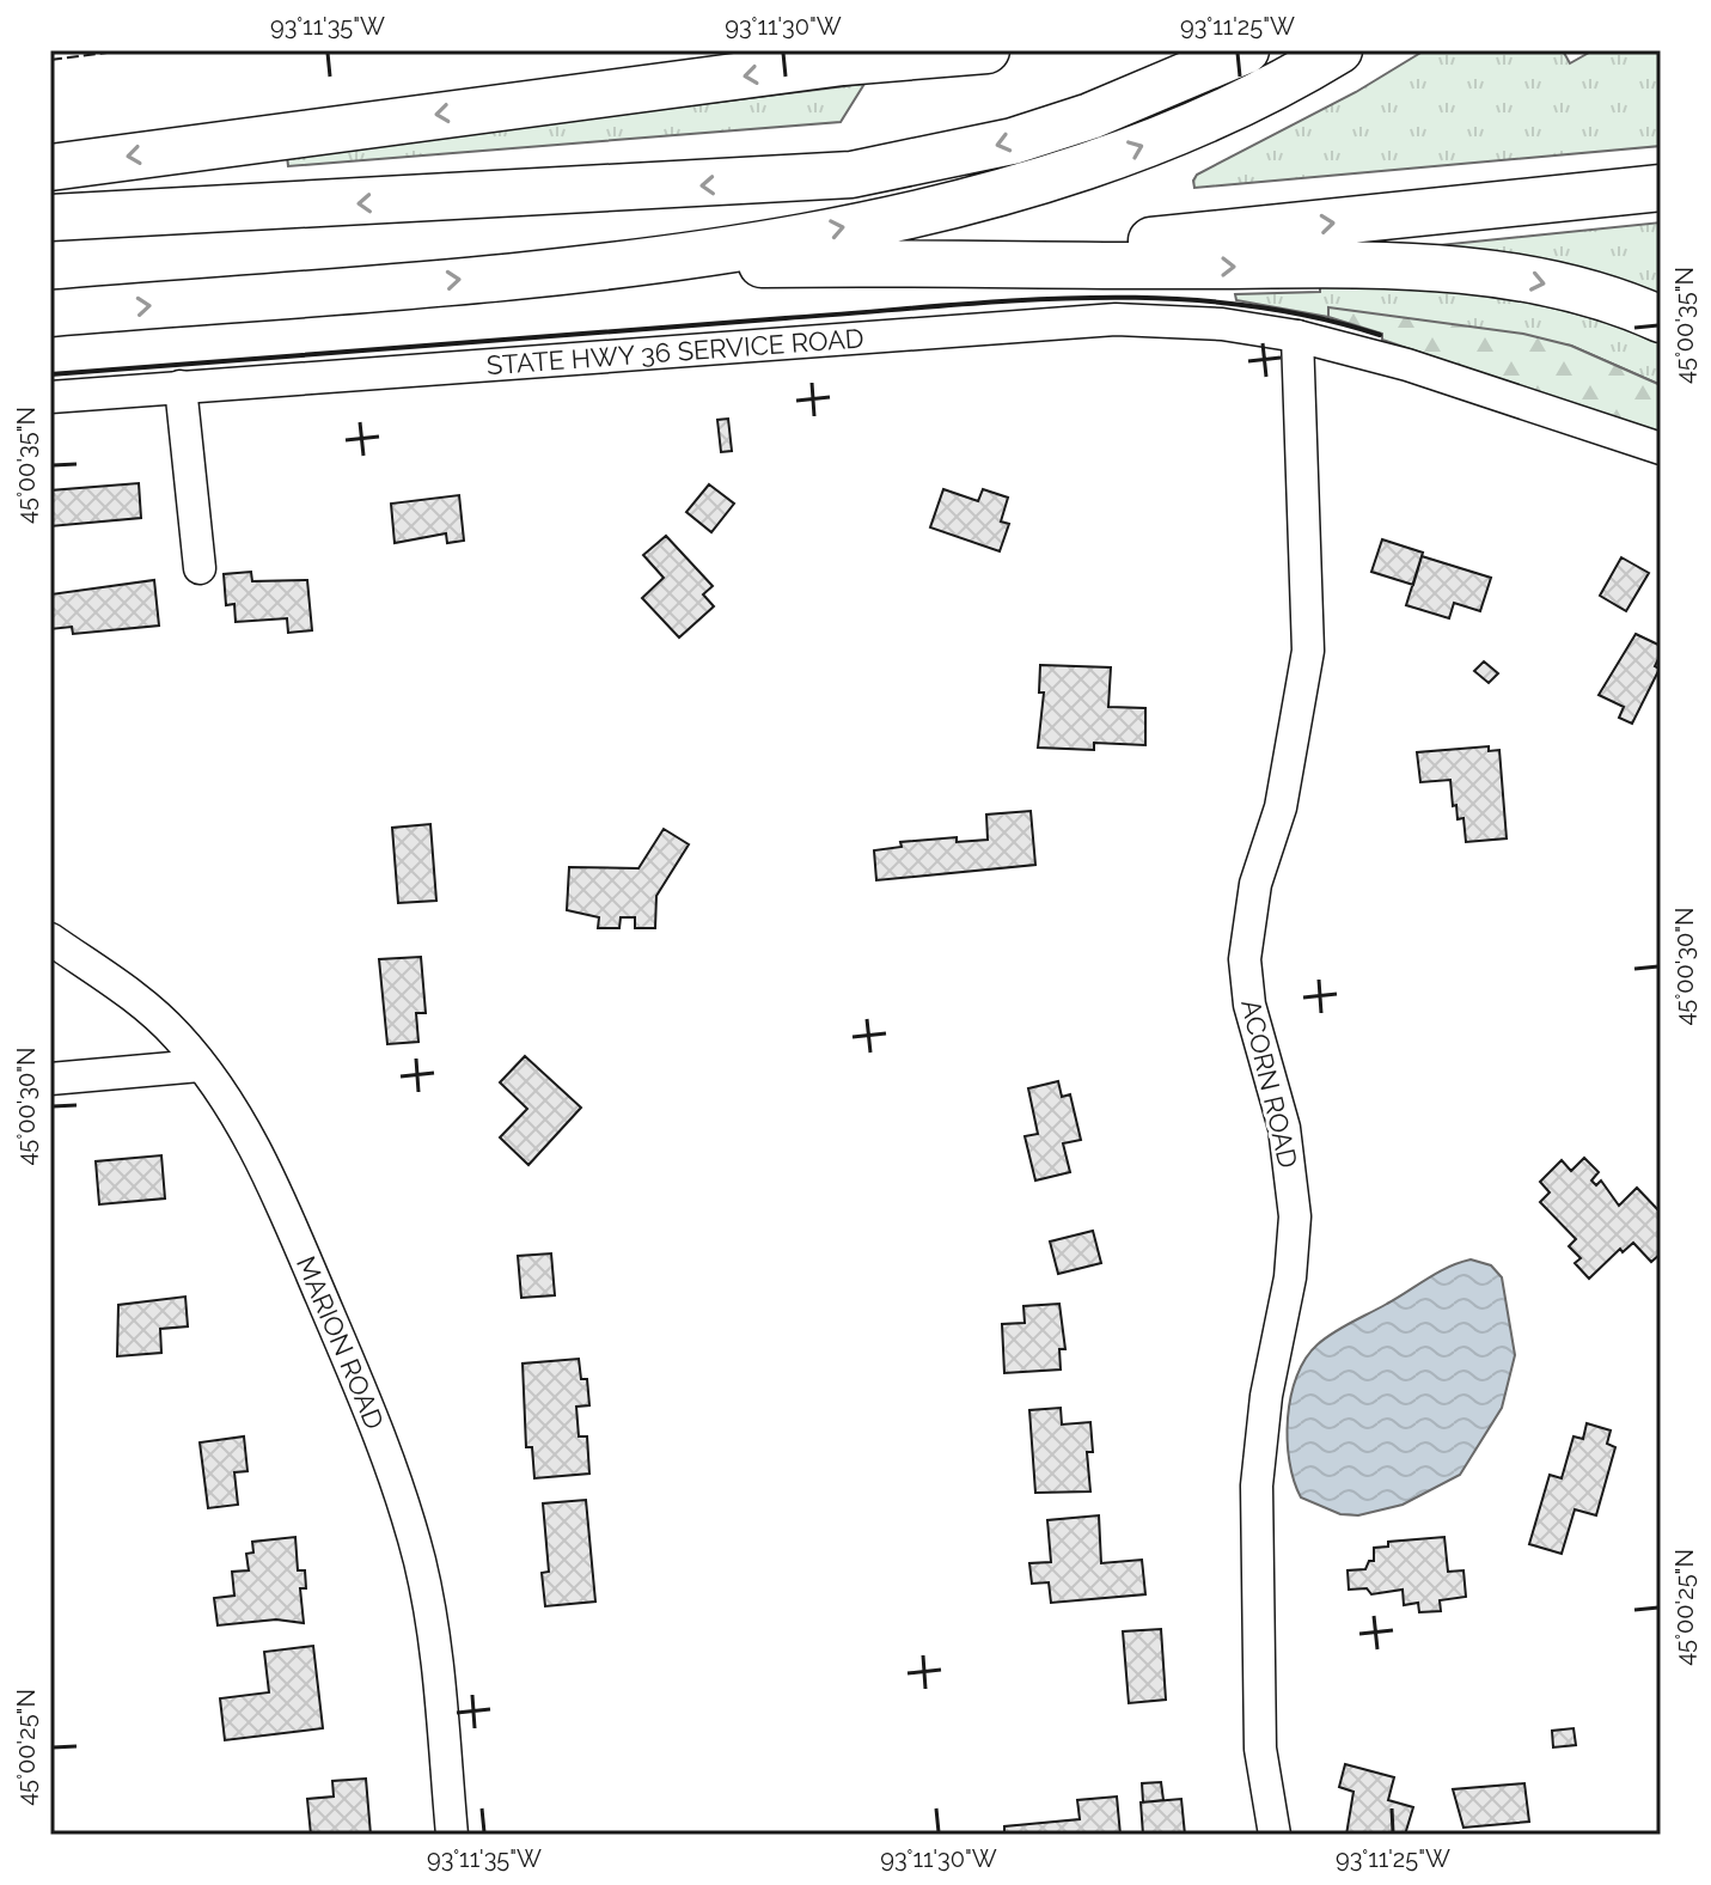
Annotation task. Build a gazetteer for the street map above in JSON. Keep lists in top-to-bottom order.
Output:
{
  "streets": {
    "street": ["STATE HWY 36 SERVICE ROAD", "ACORN ROAD", "MARION ROAD"]
  },
  "crossings": [
    ["STATE HWY 36 SERVICE ROAD", "ACORN ROAD"]
  ],
  "coordinates": [
    "93°11'35\"W",
    "93°11'30\"W",
    "93°11'25\"W",
    "45°00'35\"N",
    "45°00'30\"N",
    "45°00'25\"N"
  ]
}
